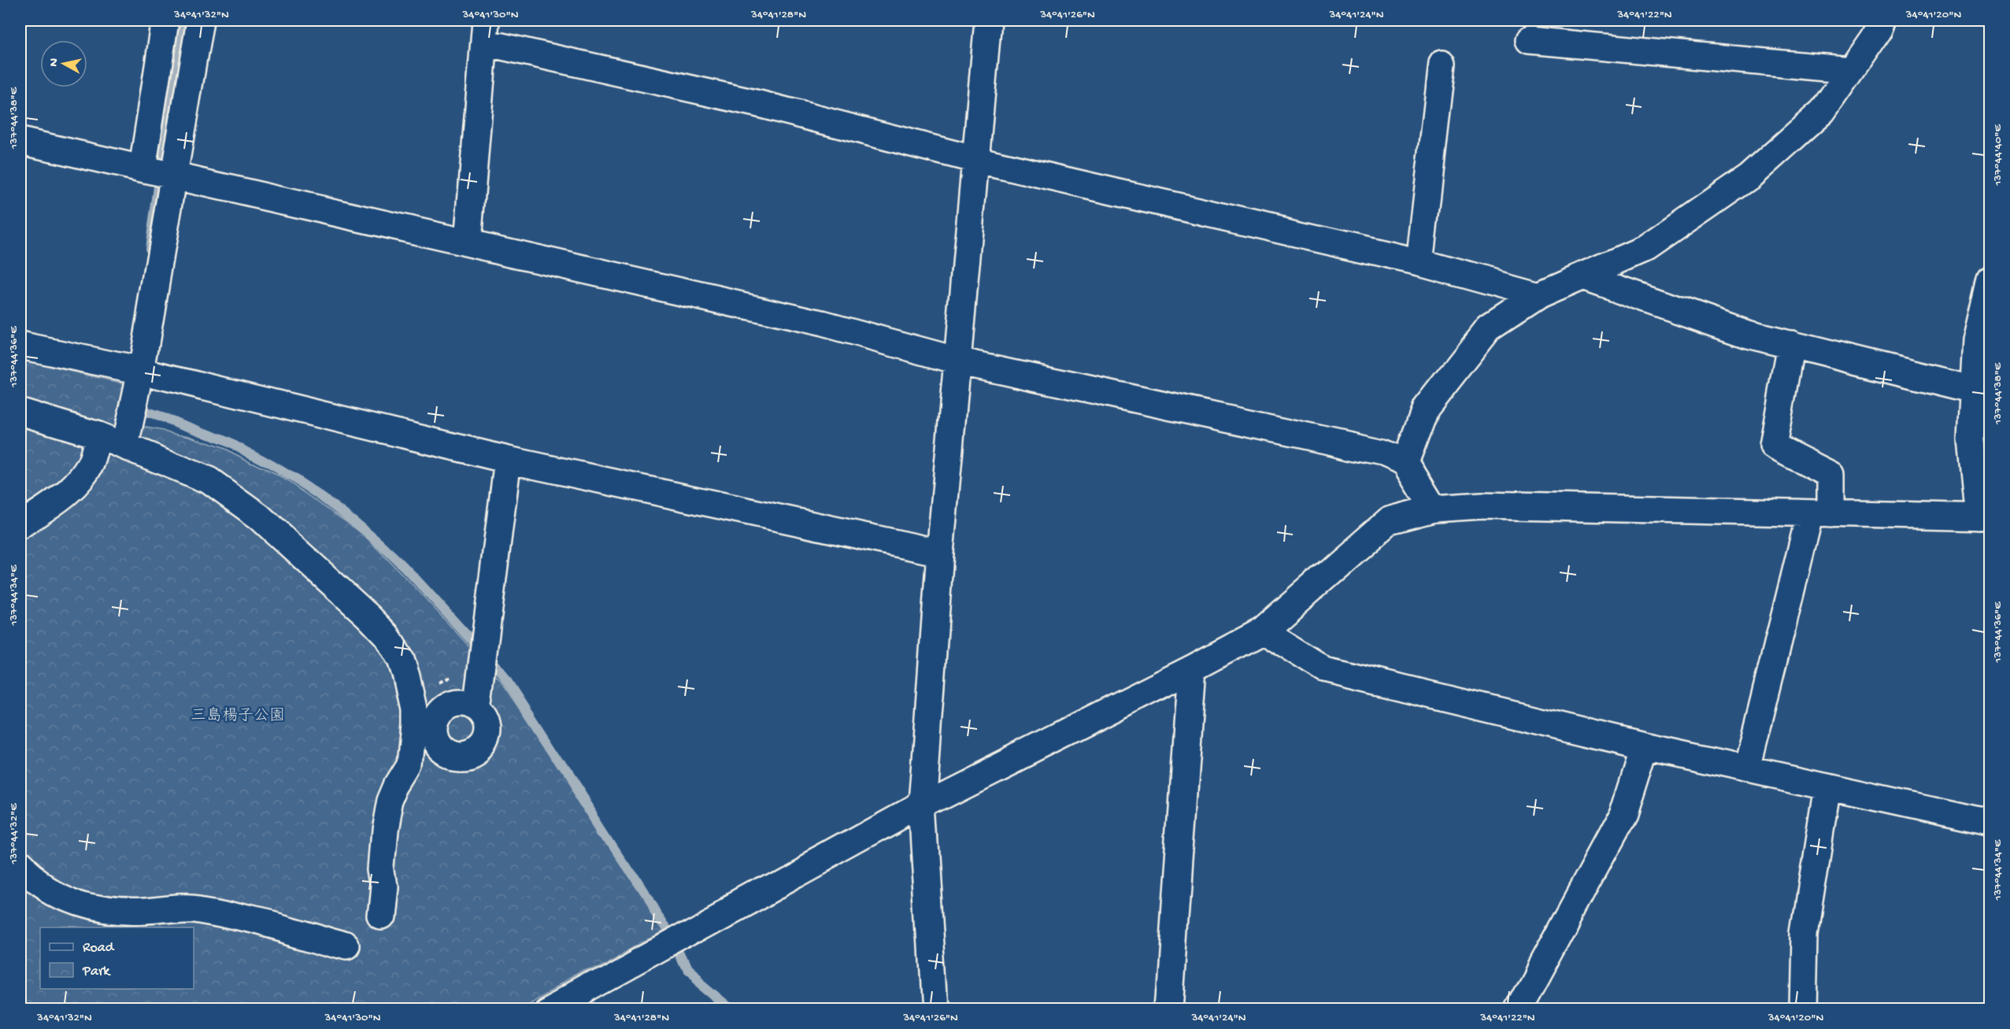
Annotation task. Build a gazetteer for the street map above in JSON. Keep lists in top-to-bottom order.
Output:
{
  "parks": ["三島楊子公園"],
  "legend": ["Road", "Park"],
  "north": "left",
  "coordinates": [
    "34°41'32\"N",
    "34°41'30\"N",
    "34°41'28\"N",
    "34°41'26\"N",
    "34°41'24\"N",
    "34°41'22\"N",
    "34°41'20\"N",
    "137°44'38\"E",
    "137°44'40\"E",
    "137°44'36\"E",
    "137°44'34\"E",
    "137°44'32\"E"
  ]
}
